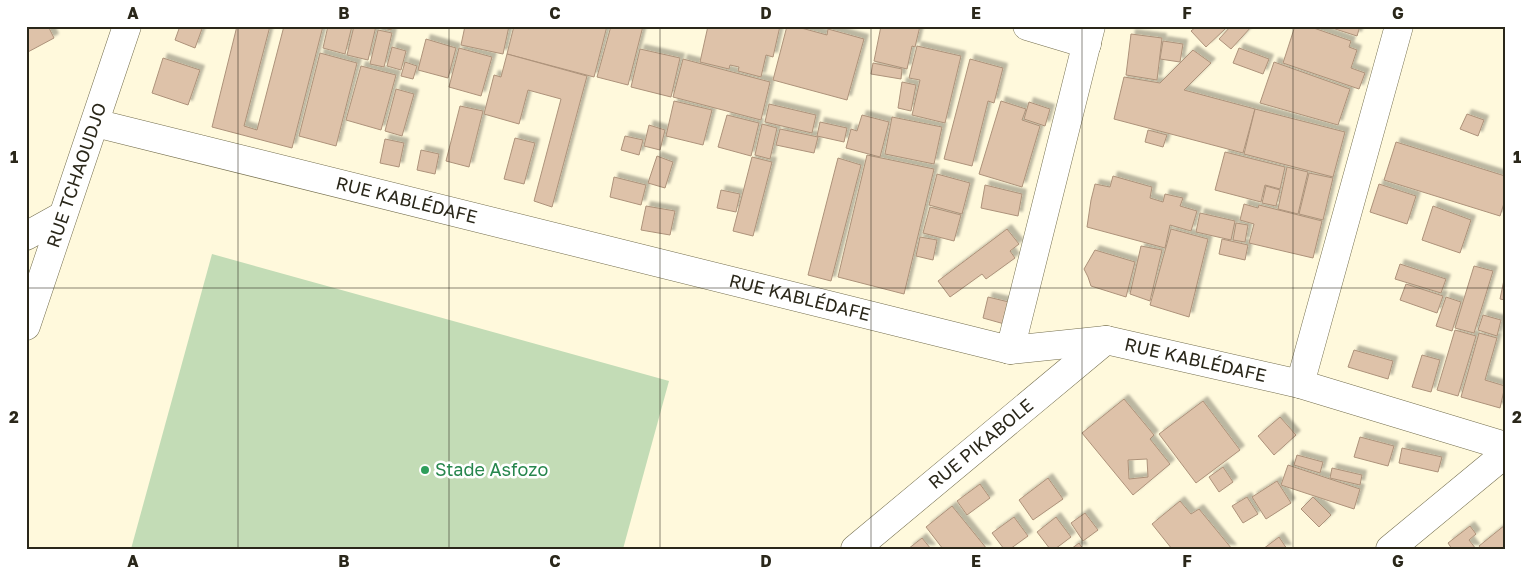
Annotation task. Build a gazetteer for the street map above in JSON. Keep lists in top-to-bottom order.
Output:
{
  "streets": {
    "street": ["RUE TCHAOUDJO", "RUE KABLÉDAFE", "RUE PIKABOLE"]
  },
  "crossings": [
    ["RUE TCHAOUDJO", "RUE KABLÉDAFE"],
    ["RUE KABLÉDAFE", "RUE PIKABOLE"]
  ],
  "places": ["Stade Asfozo"],
  "grid": {
    "columns": [
      "A",
      "B",
      "C",
      "D",
      "E",
      "F",
      "G"
    ],
    "rows": ["1", "2"]
  }
}
